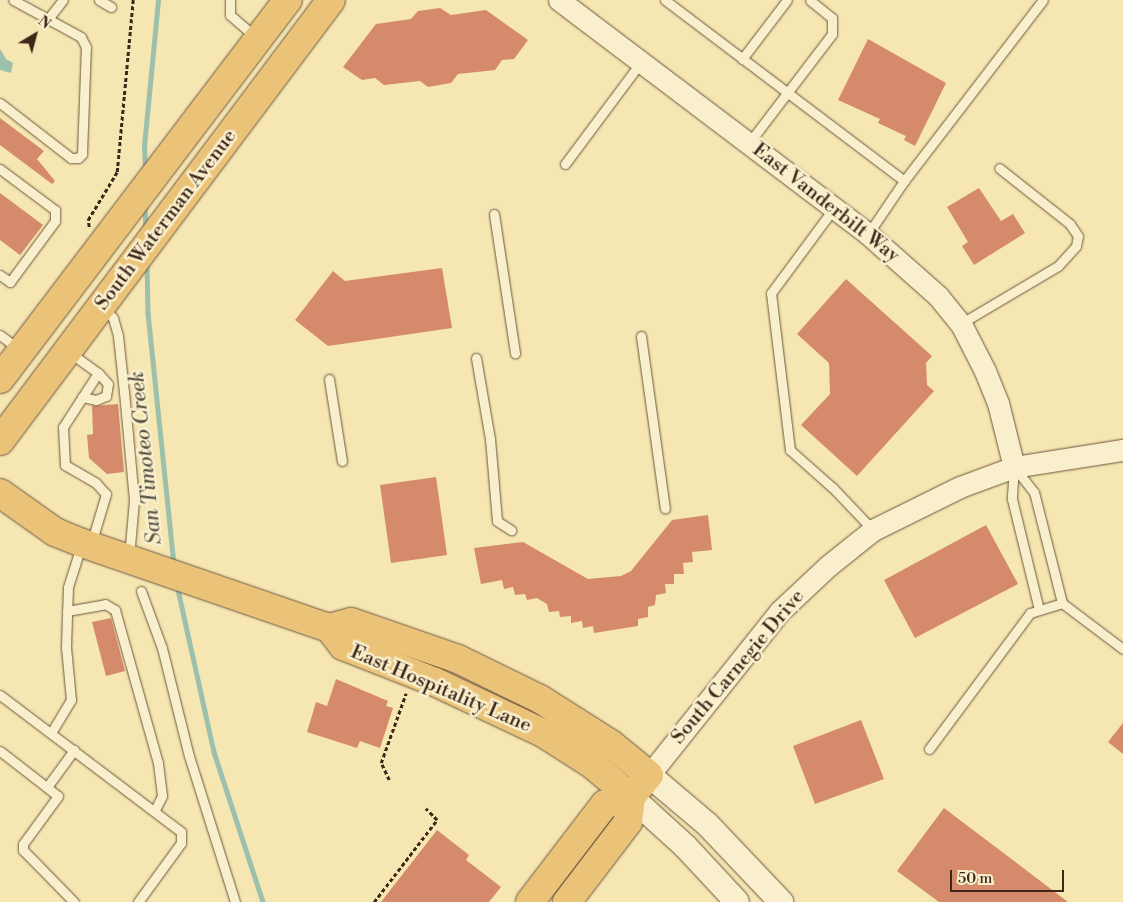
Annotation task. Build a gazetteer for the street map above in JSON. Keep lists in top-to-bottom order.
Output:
{
  "streets": {
    "main road": ["South Waterman Avenue", "South Carnegie Drive", "East Hospitality Lane"],
    "street": ["East Vanderbilt Way"]
  },
  "crossings": [
    ["East Vanderbilt Way", "South Carnegie Drive"],
    ["South Carnegie Drive", "East Hospitality Lane"]
  ],
  "water": ["San Timoteo Creek"],
  "scale_bar": "50 m",
  "north": "top right"
}
